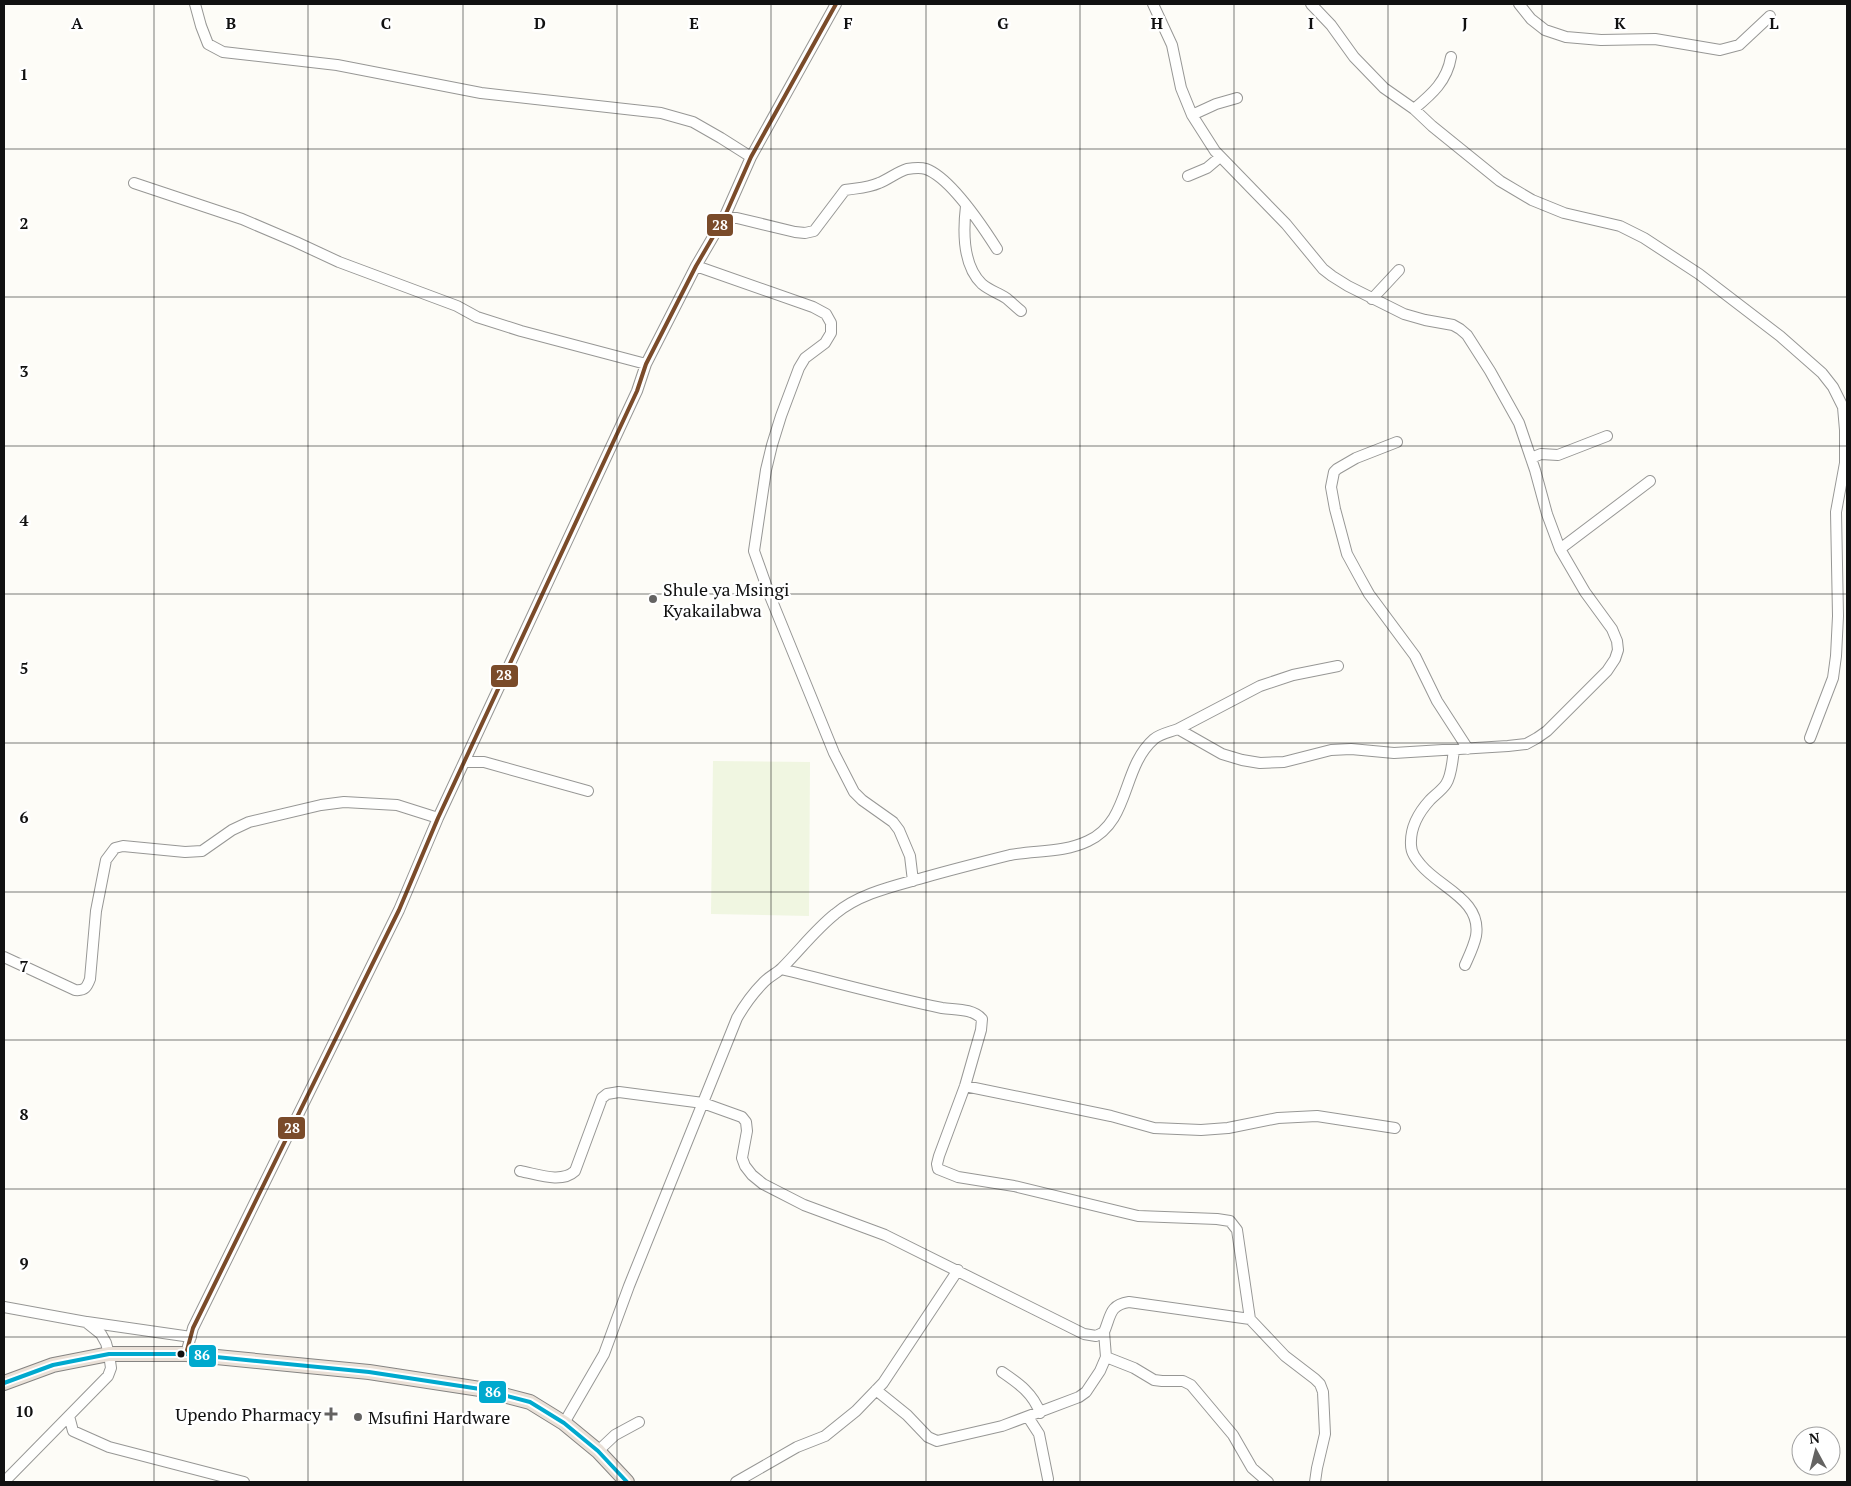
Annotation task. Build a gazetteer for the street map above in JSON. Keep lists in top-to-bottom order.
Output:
{
  "places": {
    "other": ["Shule ya Msingi Kyakailabwa", "Msufini Hardware"],
    "health": ["Upendo Pharmacy"]
  },
  "lines": ["transit line 28", "transit line 86"],
  "north": "top",
  "grid": {
    "columns": [
      "A",
      "B",
      "C",
      "D",
      "E",
      "F",
      "G",
      "H",
      "I",
      "J",
      "K",
      "L"
    ],
    "rows": [
      "1",
      "2",
      "3",
      "4",
      "5",
      "6",
      "7",
      "8",
      "9",
      "10"
    ]
  }
}
